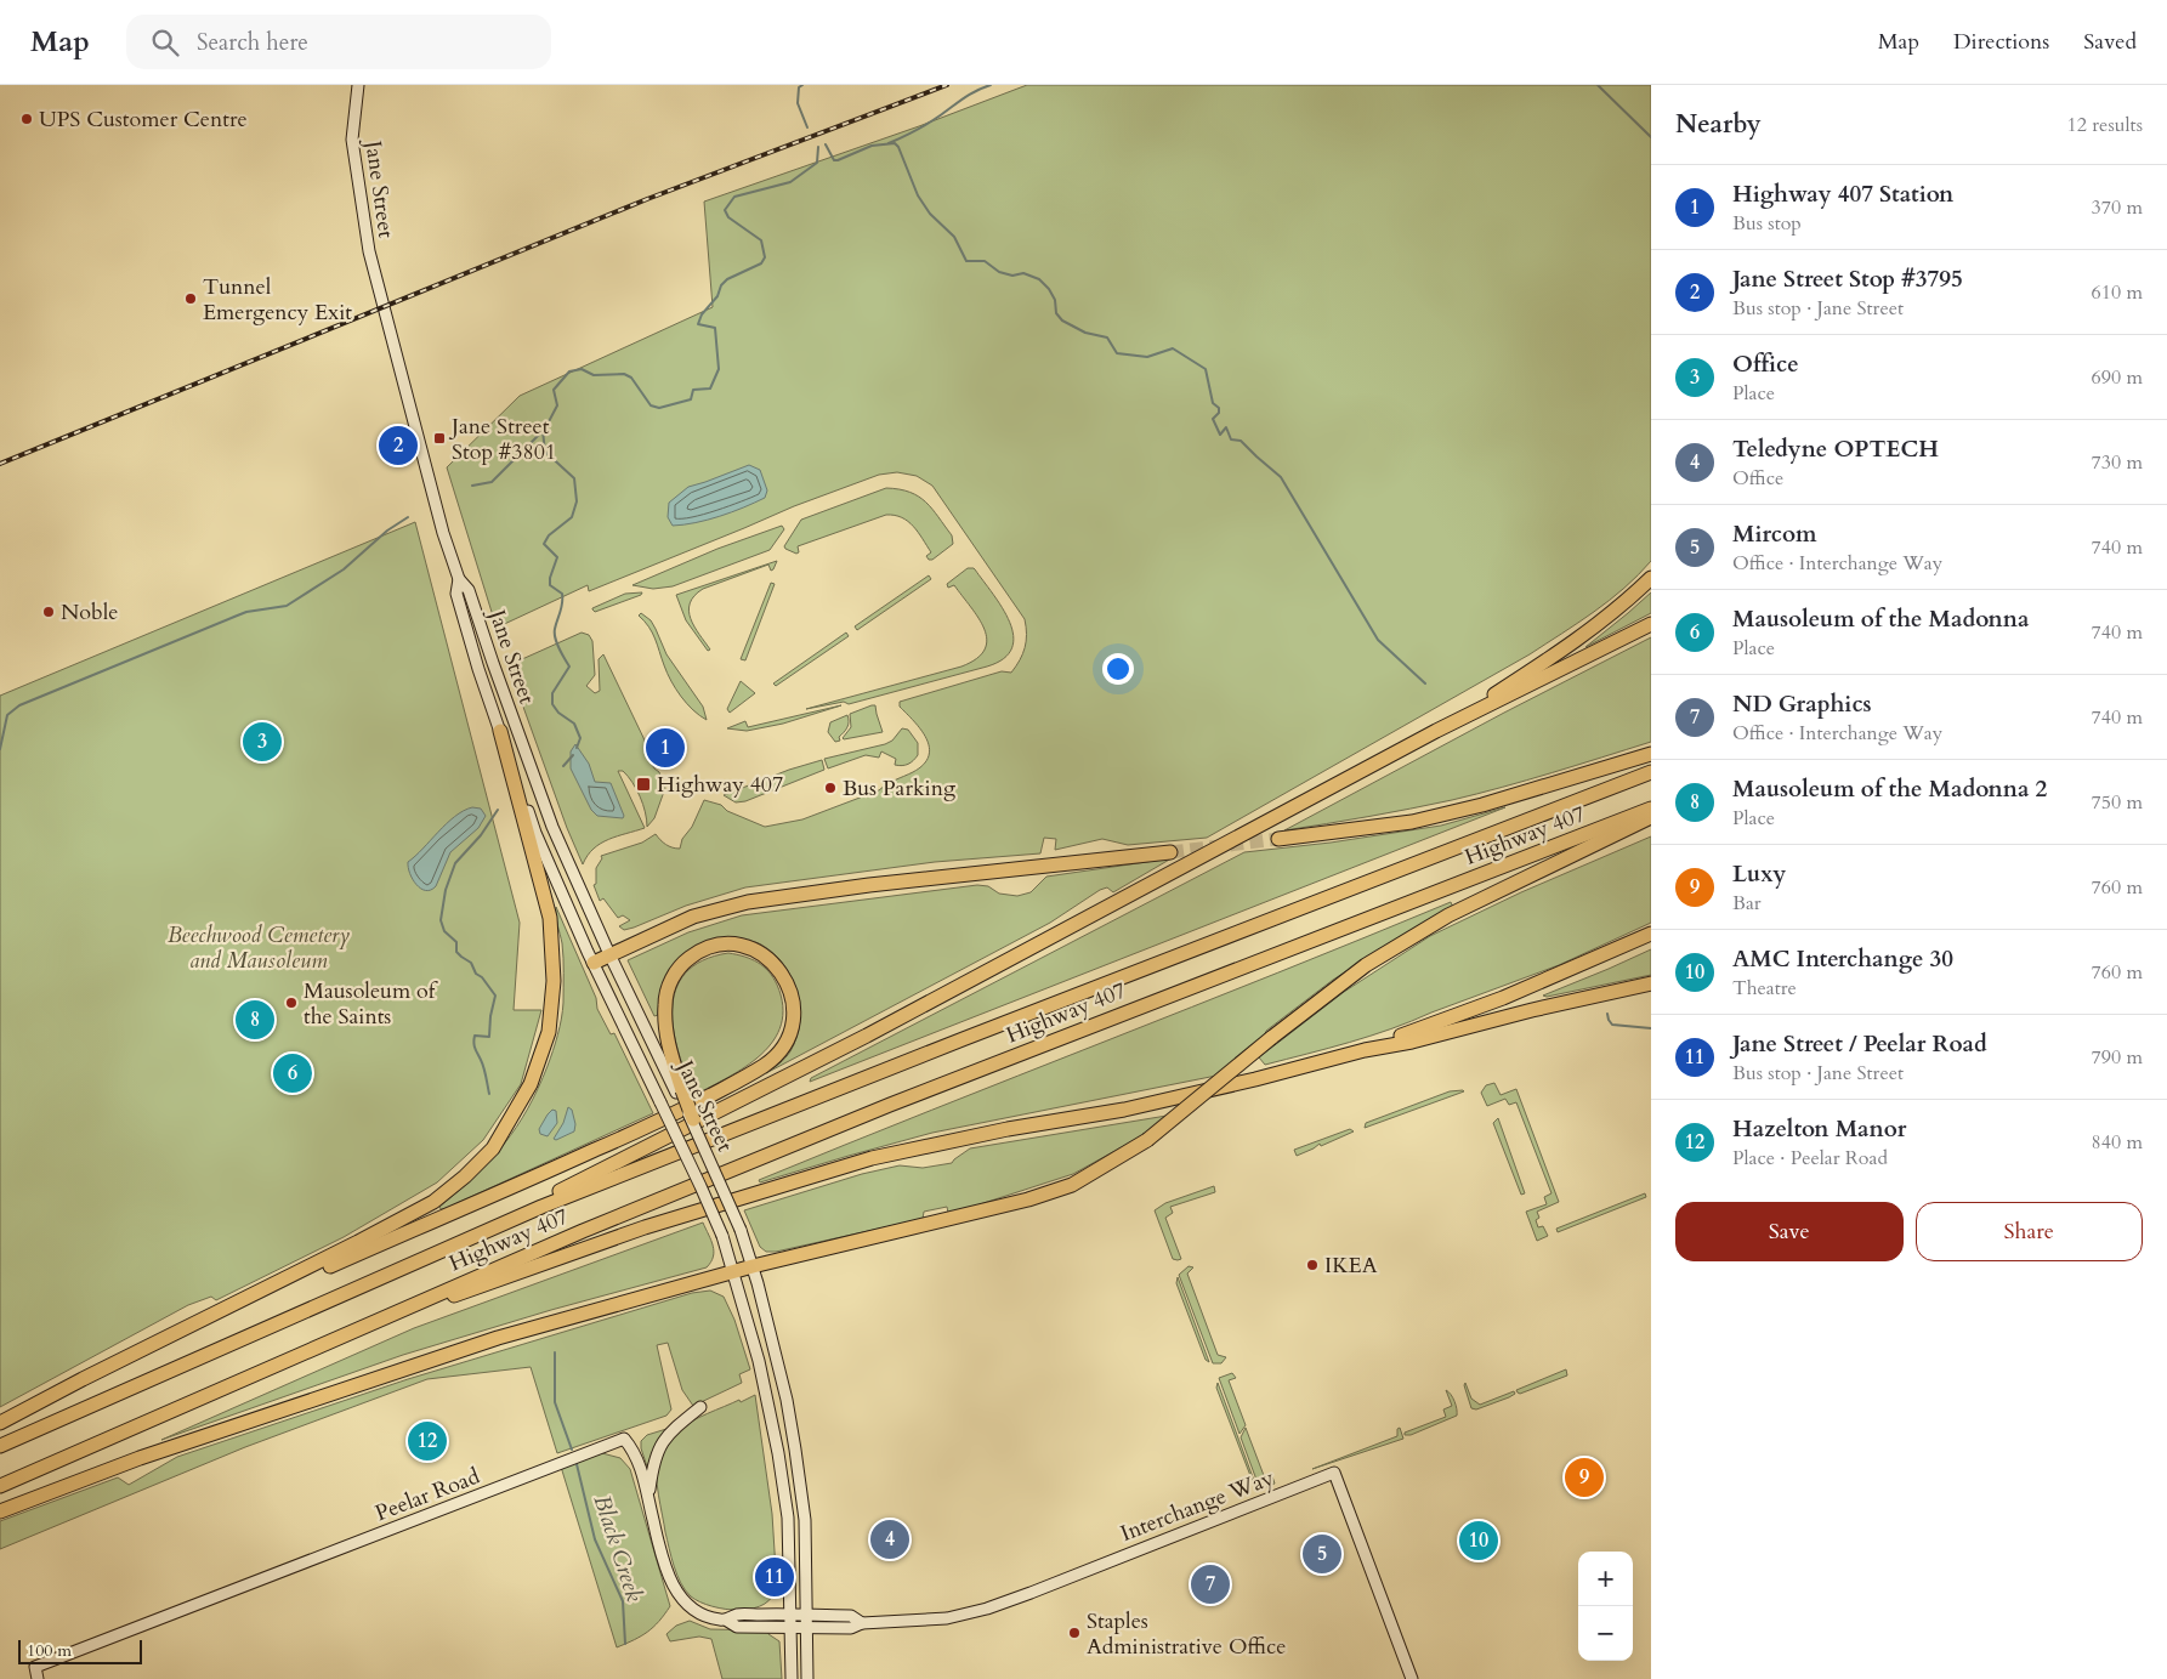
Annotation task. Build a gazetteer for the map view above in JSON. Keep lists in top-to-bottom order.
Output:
{
  "streets": {
    "highway": ["Highway 407"],
    "main road": ["Jane Street", "Peelar Road", "Interchange Way"]
  },
  "crossings": [
    ["Jane Street", "Peelar Road"],
    ["Jane Street", "Interchange Way"],
    ["Peelar Road", "Interchange Way"]
  ],
  "water": ["Black Creek"],
  "parks": ["Beechwood Cemetery and Mausoleum"],
  "places": {
    "other": [
      "UPS Customer Centre",
      "Tunnel Emergency Exit",
      "Noble",
      "Bus Parking",
      "Mausoleum of the Saints",
      "IKEA",
      "Staples Administrative Office"
    ],
    "transit": ["Jane Street Stop #3801", "Highway 407"]
  },
  "scale_bar": "100 m",
  "page": {
    "header": "Map",
    "search": "Search here",
    "nav": ["Map", "Directions", "Saved"],
    "heading": ["Nearby", "12 results"],
    "list": [
      {
        "mark": "1",
        "name": "Highway 407 Station",
        "note": "Bus stop",
        "value": "370 m"
      },
      {
        "mark": "2",
        "name": "Jane Street Stop #3795",
        "note": "Bus stop · Jane Street",
        "value": "610 m"
      },
      {
        "mark": "3",
        "name": "Office",
        "note": "Place",
        "value": "690 m"
      },
      {
        "mark": "4",
        "name": "Teledyne OPTECH",
        "note": "Office",
        "value": "730 m"
      },
      {
        "mark": "5",
        "name": "Mircom",
        "note": "Office · Interchange Way",
        "value": "740 m"
      },
      {
        "mark": "6",
        "name": "Mausoleum of the Madonna",
        "note": "Place",
        "value": "740 m"
      },
      {
        "mark": "7",
        "name": "ND Graphics",
        "note": "Office · Interchange Way",
        "value": "740 m"
      },
      {
        "mark": "8",
        "name": "Mausoleum of the Madonna 2",
        "note": "Place",
        "value": "750 m"
      },
      {
        "mark": "9",
        "name": "Luxy",
        "note": "Bar",
        "value": "760 m"
      },
      {
        "mark": "10",
        "name": "AMC Interchange 30",
        "note": "Theatre",
        "value": "760 m"
      },
      {
        "mark": "11",
        "name": "Jane Street / Peelar Road",
        "note": "Bus stop · Jane Street",
        "value": "790 m"
      },
      {
        "mark": "12",
        "name": "Hazelton Manor",
        "note": "Place · Peelar Road",
        "value": "840 m"
      }
    ],
    "pins": [
      "2",
      "3",
      "1",
      "8",
      "6",
      "12",
      "9",
      "4",
      "10",
      "5",
      "11",
      "7"
    ],
    "buttons": ["Save", "Share"],
    "map_buttons": ["+", "−"],
    "scale": "100 m"
  }
}
